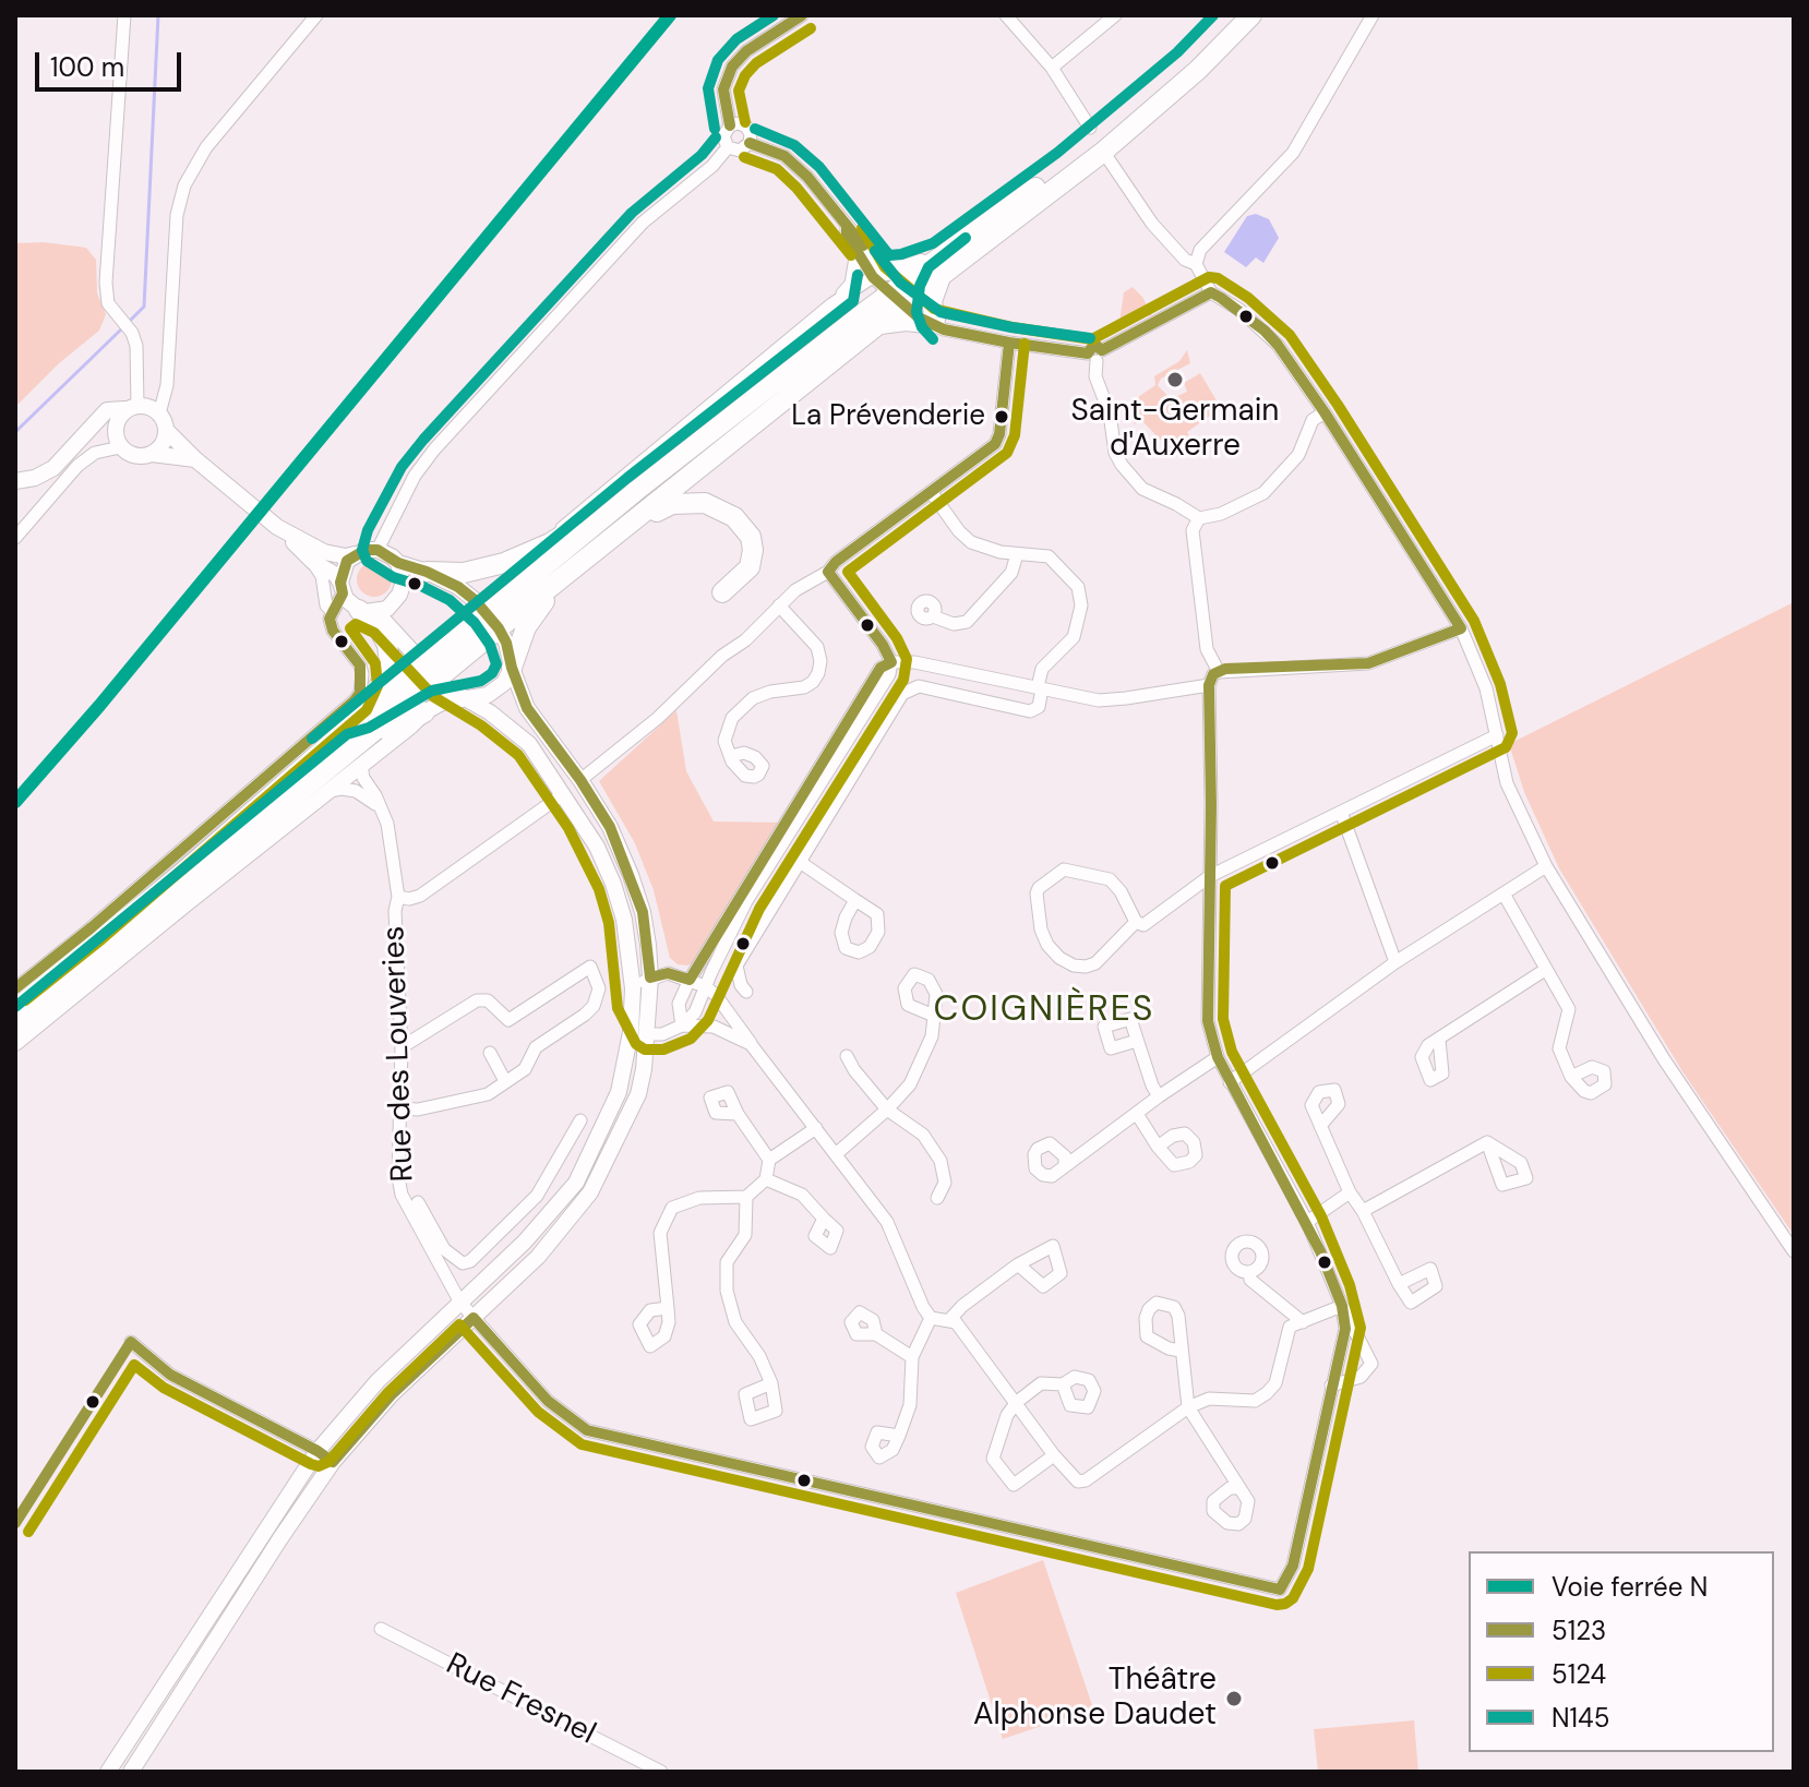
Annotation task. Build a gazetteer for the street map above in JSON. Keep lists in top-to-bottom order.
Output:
{
  "streets": {
    "street": ["Rue des Louveries", "Rue Fresnel"]
  },
  "districts": ["COIGNIÈRES"],
  "places": ["Saint-Germain d'Auxerre", "La Prévenderie", "Théâtre Alphonse Daudet"],
  "lines": [
    "rail line N",
    "transit line 5123",
    "transit line N145",
    "transit line 5124"
  ],
  "legend": [
    "Voie ferrée N",
    "5123",
    "5124",
    "N145"
  ],
  "scale_bar": "100 m"
}
